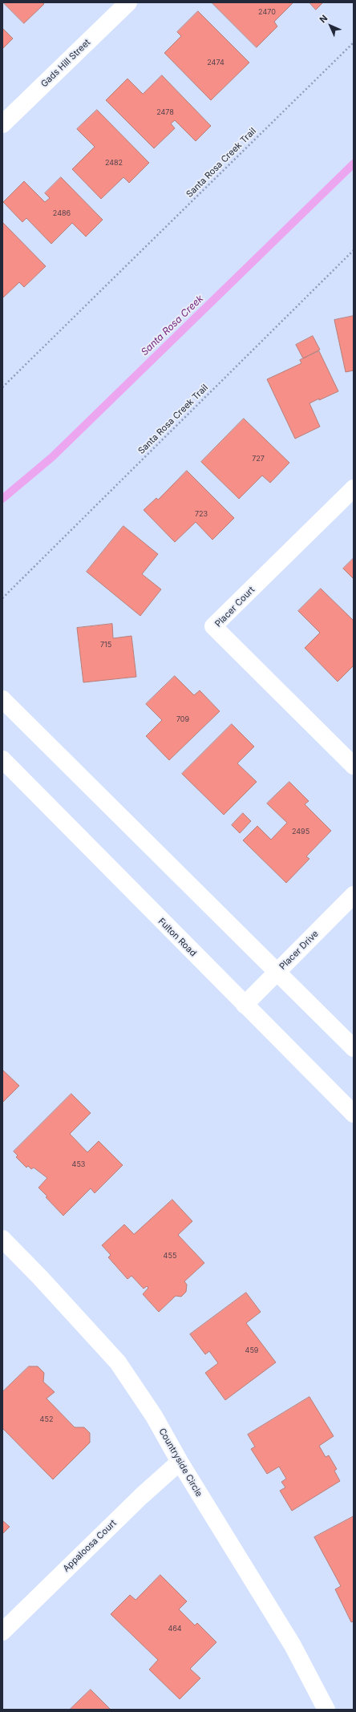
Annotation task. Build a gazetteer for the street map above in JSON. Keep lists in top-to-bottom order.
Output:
{
  "streets": {
    "street": [
      "Gads Hill Street",
      "Placer Court",
      "Fulton Road",
      "Placer Drive",
      "Countryside Circle",
      "Appaloosa Court"
    ],
    "path": ["Santa Rosa Creek Trail"]
  },
  "crossings": [
    ["Fulton Road", "Placer Drive"],
    ["Countryside Circle", "Appaloosa Court"]
  ],
  "water": ["Santa Rosa Creek"],
  "house_numbers": [
    "2470",
    "2474",
    "2478",
    "2482",
    "2486",
    "727",
    "723",
    "715",
    "709",
    "2495",
    "453",
    "455",
    "459",
    "452",
    "464"
  ],
  "north": "top left"
}
